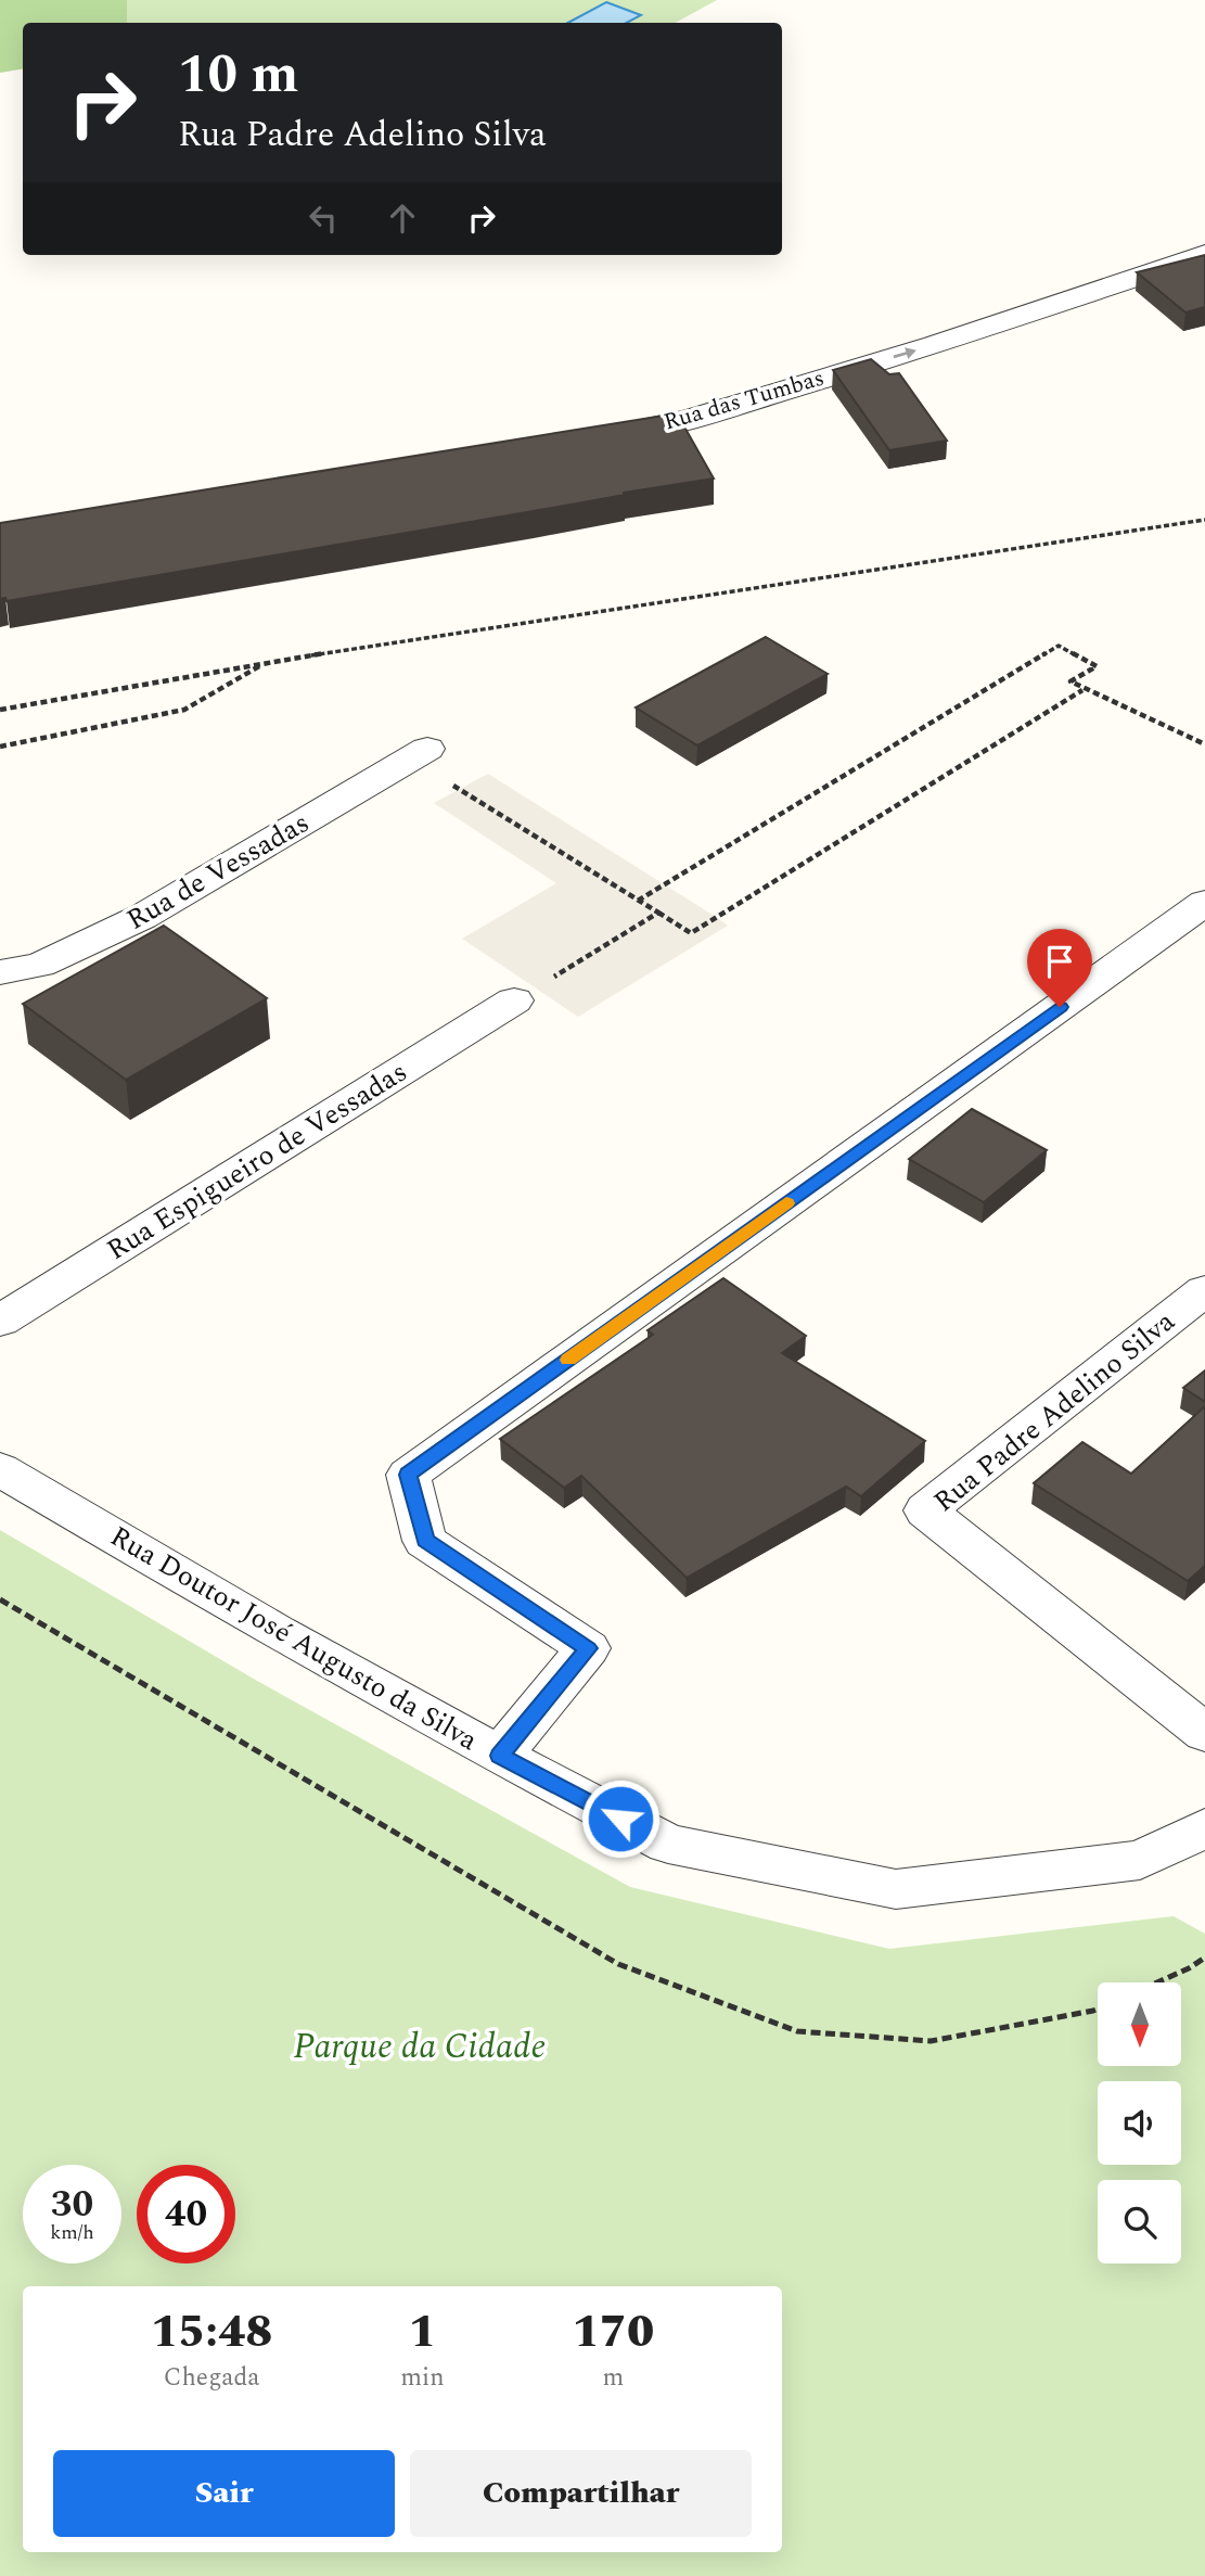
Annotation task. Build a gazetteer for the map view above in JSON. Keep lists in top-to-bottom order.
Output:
{
  "streets": {
    "street": [
      "Rua das Tumbas",
      "Rua de Vessadas",
      "Rua Espigueiro de Vessadas",
      "Rua Padre Adelino Silva",
      "Rua Doutor José Augusto da Silva"
    ]
  },
  "one_way": ["Rua das Tumbas"],
  "parks": ["Parque da Cidade"],
  "north": "bottom",
  "page": {
    "turn": ["10 m", "Rua Padre Adelino Silva"],
    "speed": "30 km/h",
    "limit": "40",
    "eta": [
      "15:48",
      "Chegada",
      "1",
      "min",
      "170",
      "m"
    ],
    "buttons": ["Sair", "Compartilhar"]
  }
}
